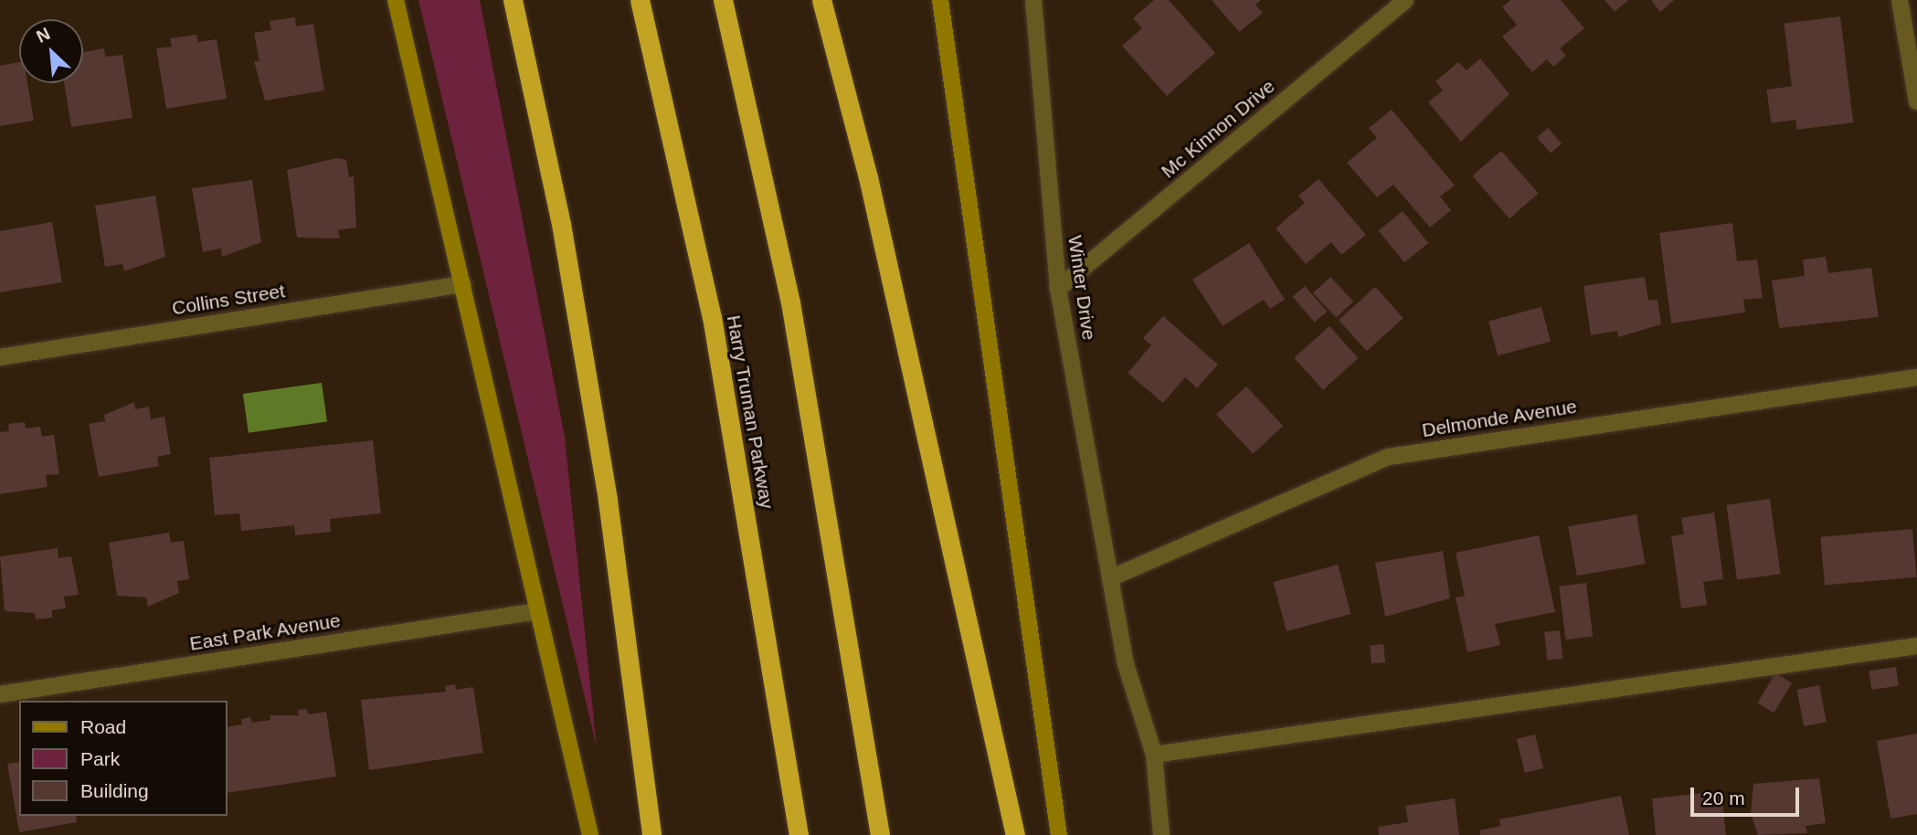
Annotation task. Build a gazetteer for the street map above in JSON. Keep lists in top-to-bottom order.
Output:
{
  "streets": {
    "highway": ["Harry Truman Parkway"],
    "street": [
      "Mc Kinnon Drive",
      "Winter Drive",
      "Collins Street",
      "Delmonde Avenue",
      "East Park Avenue"
    ]
  },
  "crossings": [
    ["Mc Kinnon Drive", "Winter Drive"],
    ["Winter Drive", "Delmonde Avenue"]
  ],
  "legend": ["Road", "Park", "Building"],
  "scale_bar": "20 m",
  "north": "top left"
}
